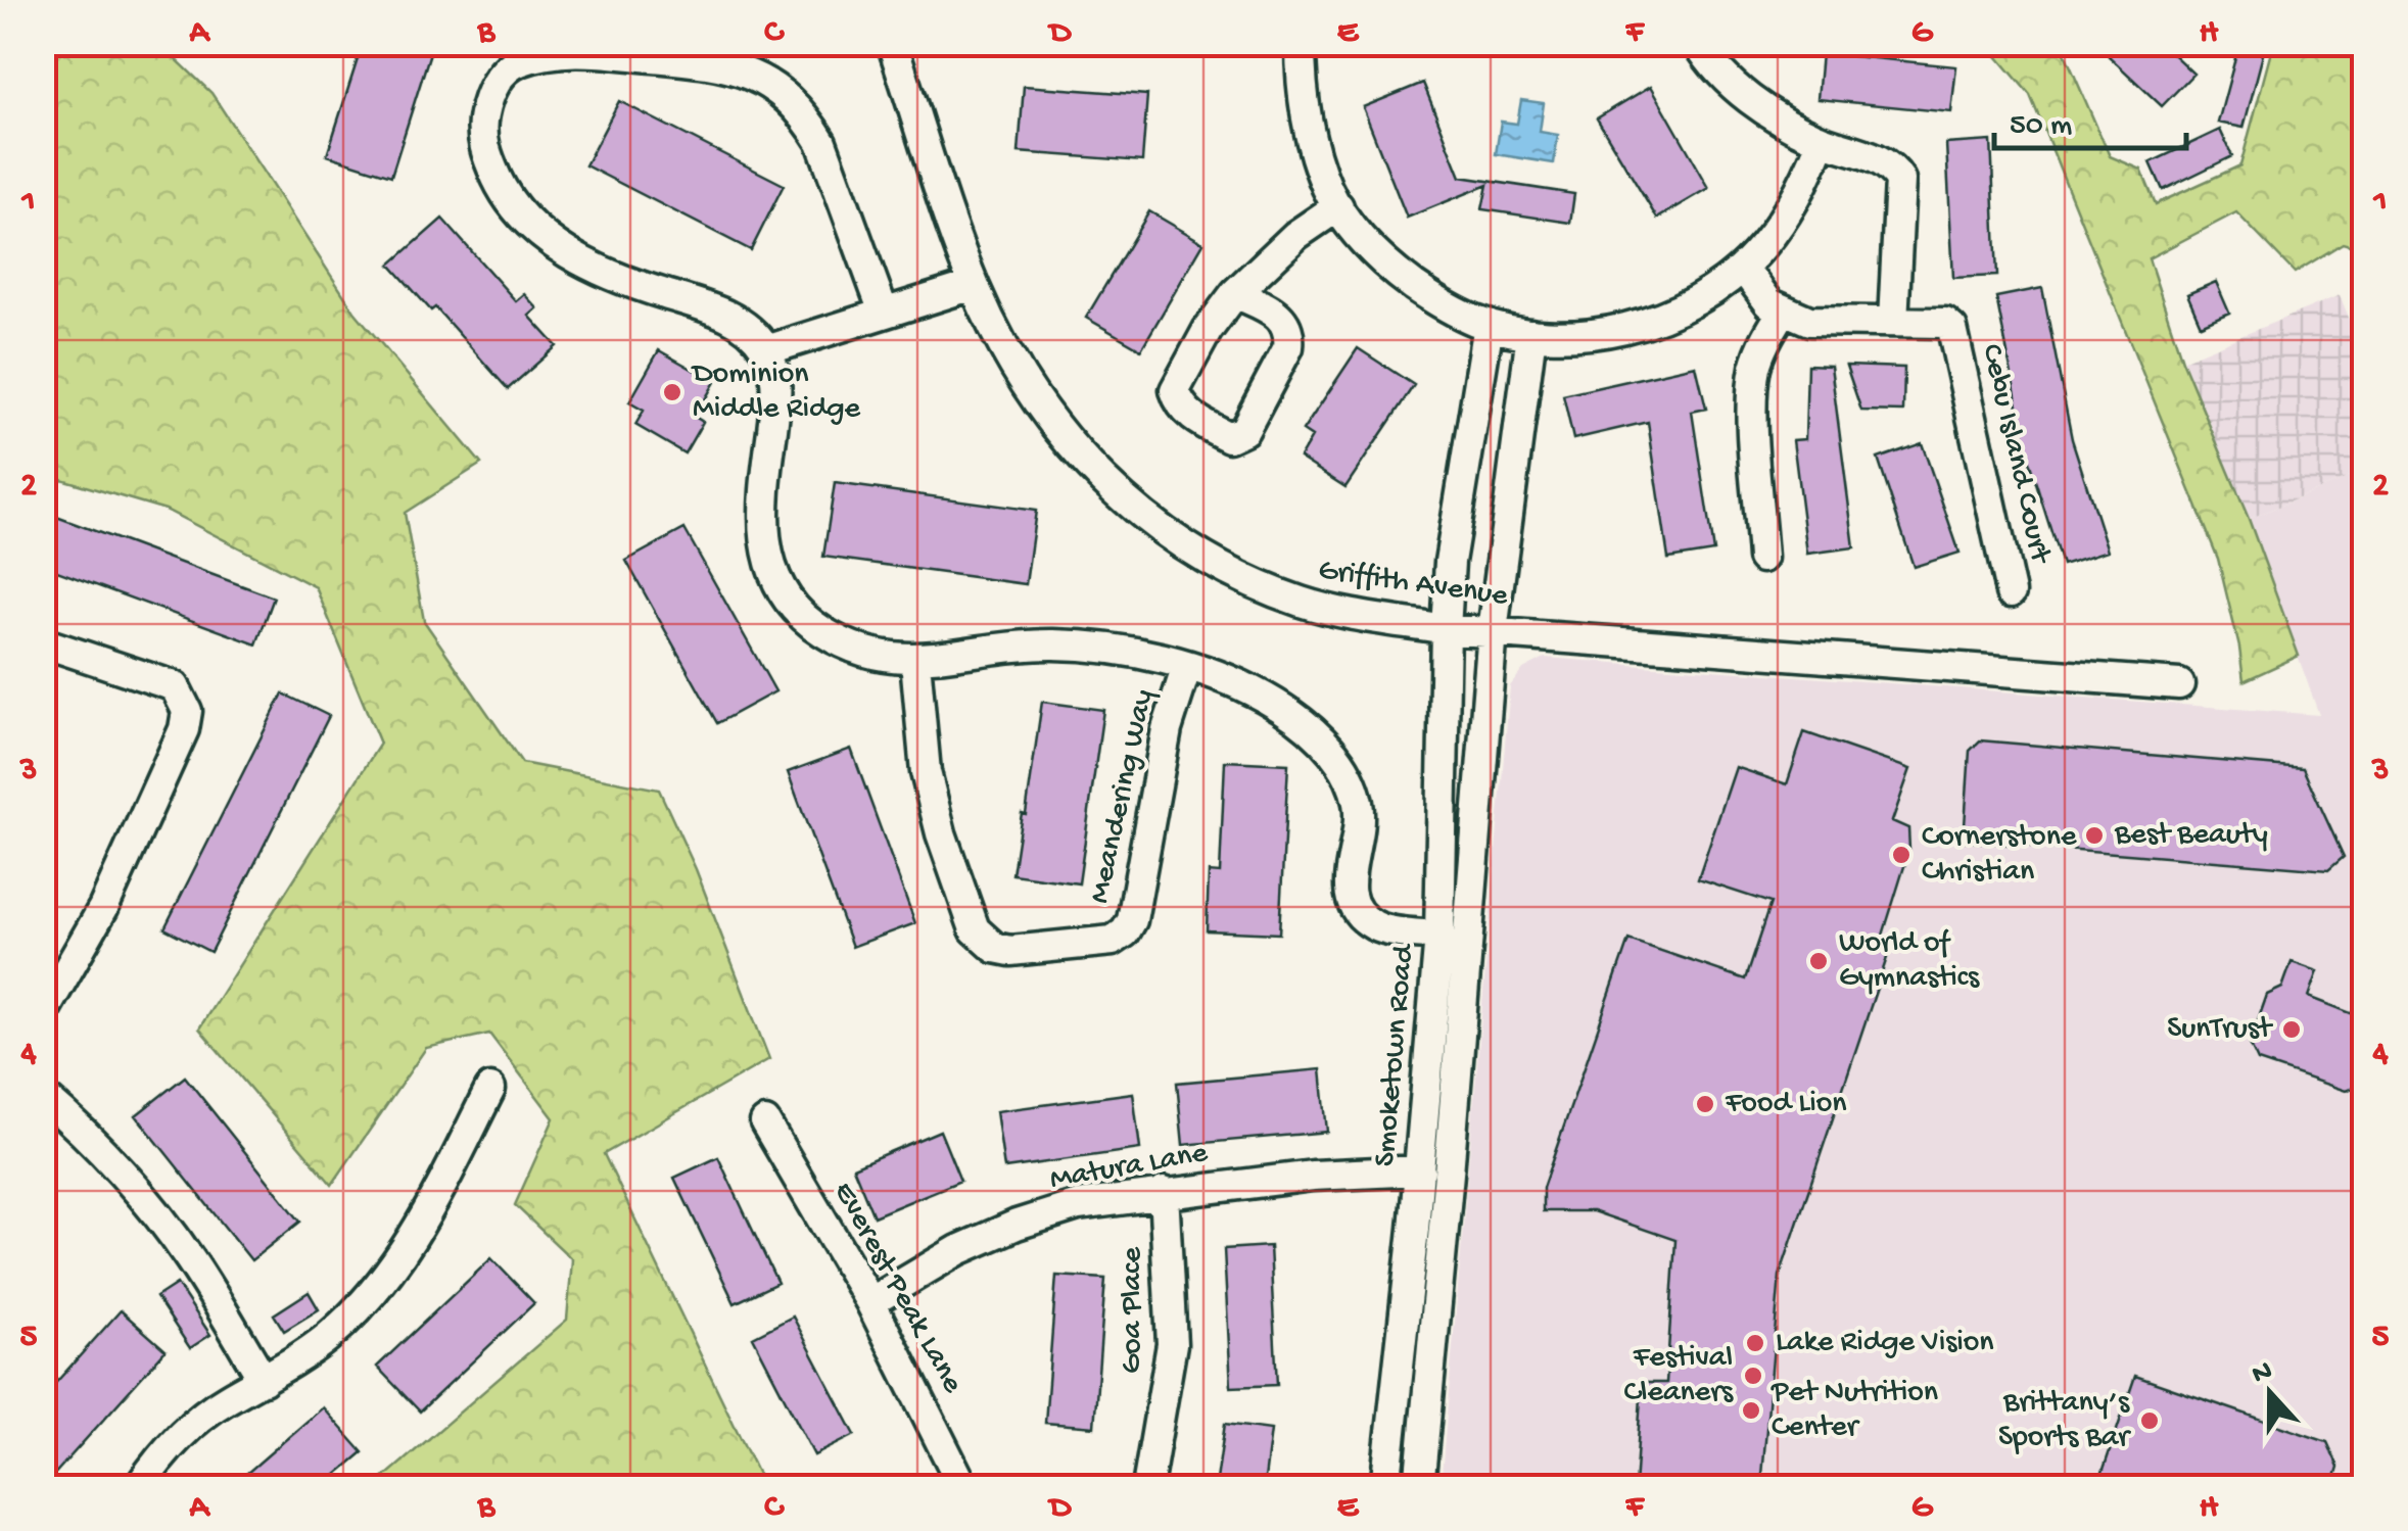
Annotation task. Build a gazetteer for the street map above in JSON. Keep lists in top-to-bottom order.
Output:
{
  "streets": {
    "street": [
      "Cebu Island Court",
      "Griffith Avenue",
      "Meandering Way",
      "Smoketown Road",
      "Matura Lane",
      "Everest Peak Lane",
      "Goa Place"
    ]
  },
  "crossings": [
    ["Griffith Avenue", "Smoketown Road"],
    ["Smoketown Road", "Matura Lane"],
    ["Matura Lane", "Everest Peak Lane"],
    ["Matura Lane", "Goa Place"]
  ],
  "places": [
    "Dominion Middle Ridge",
    "Best Beauty",
    "Cornerstone Christian",
    "World of Gymnastics",
    "SunTrust",
    "Food Lion",
    "Lake Ridge Vision",
    "Festival Cleaners",
    "Pet Nutrition Center",
    "Brittany’s Sports Bar"
  ],
  "scale_bar": "50 m",
  "north": "top",
  "grid": {
    "columns": [
      "A",
      "B",
      "C",
      "D",
      "E",
      "F",
      "G",
      "H"
    ],
    "rows": [
      "1",
      "2",
      "3",
      "4",
      "5"
    ]
  }
}
